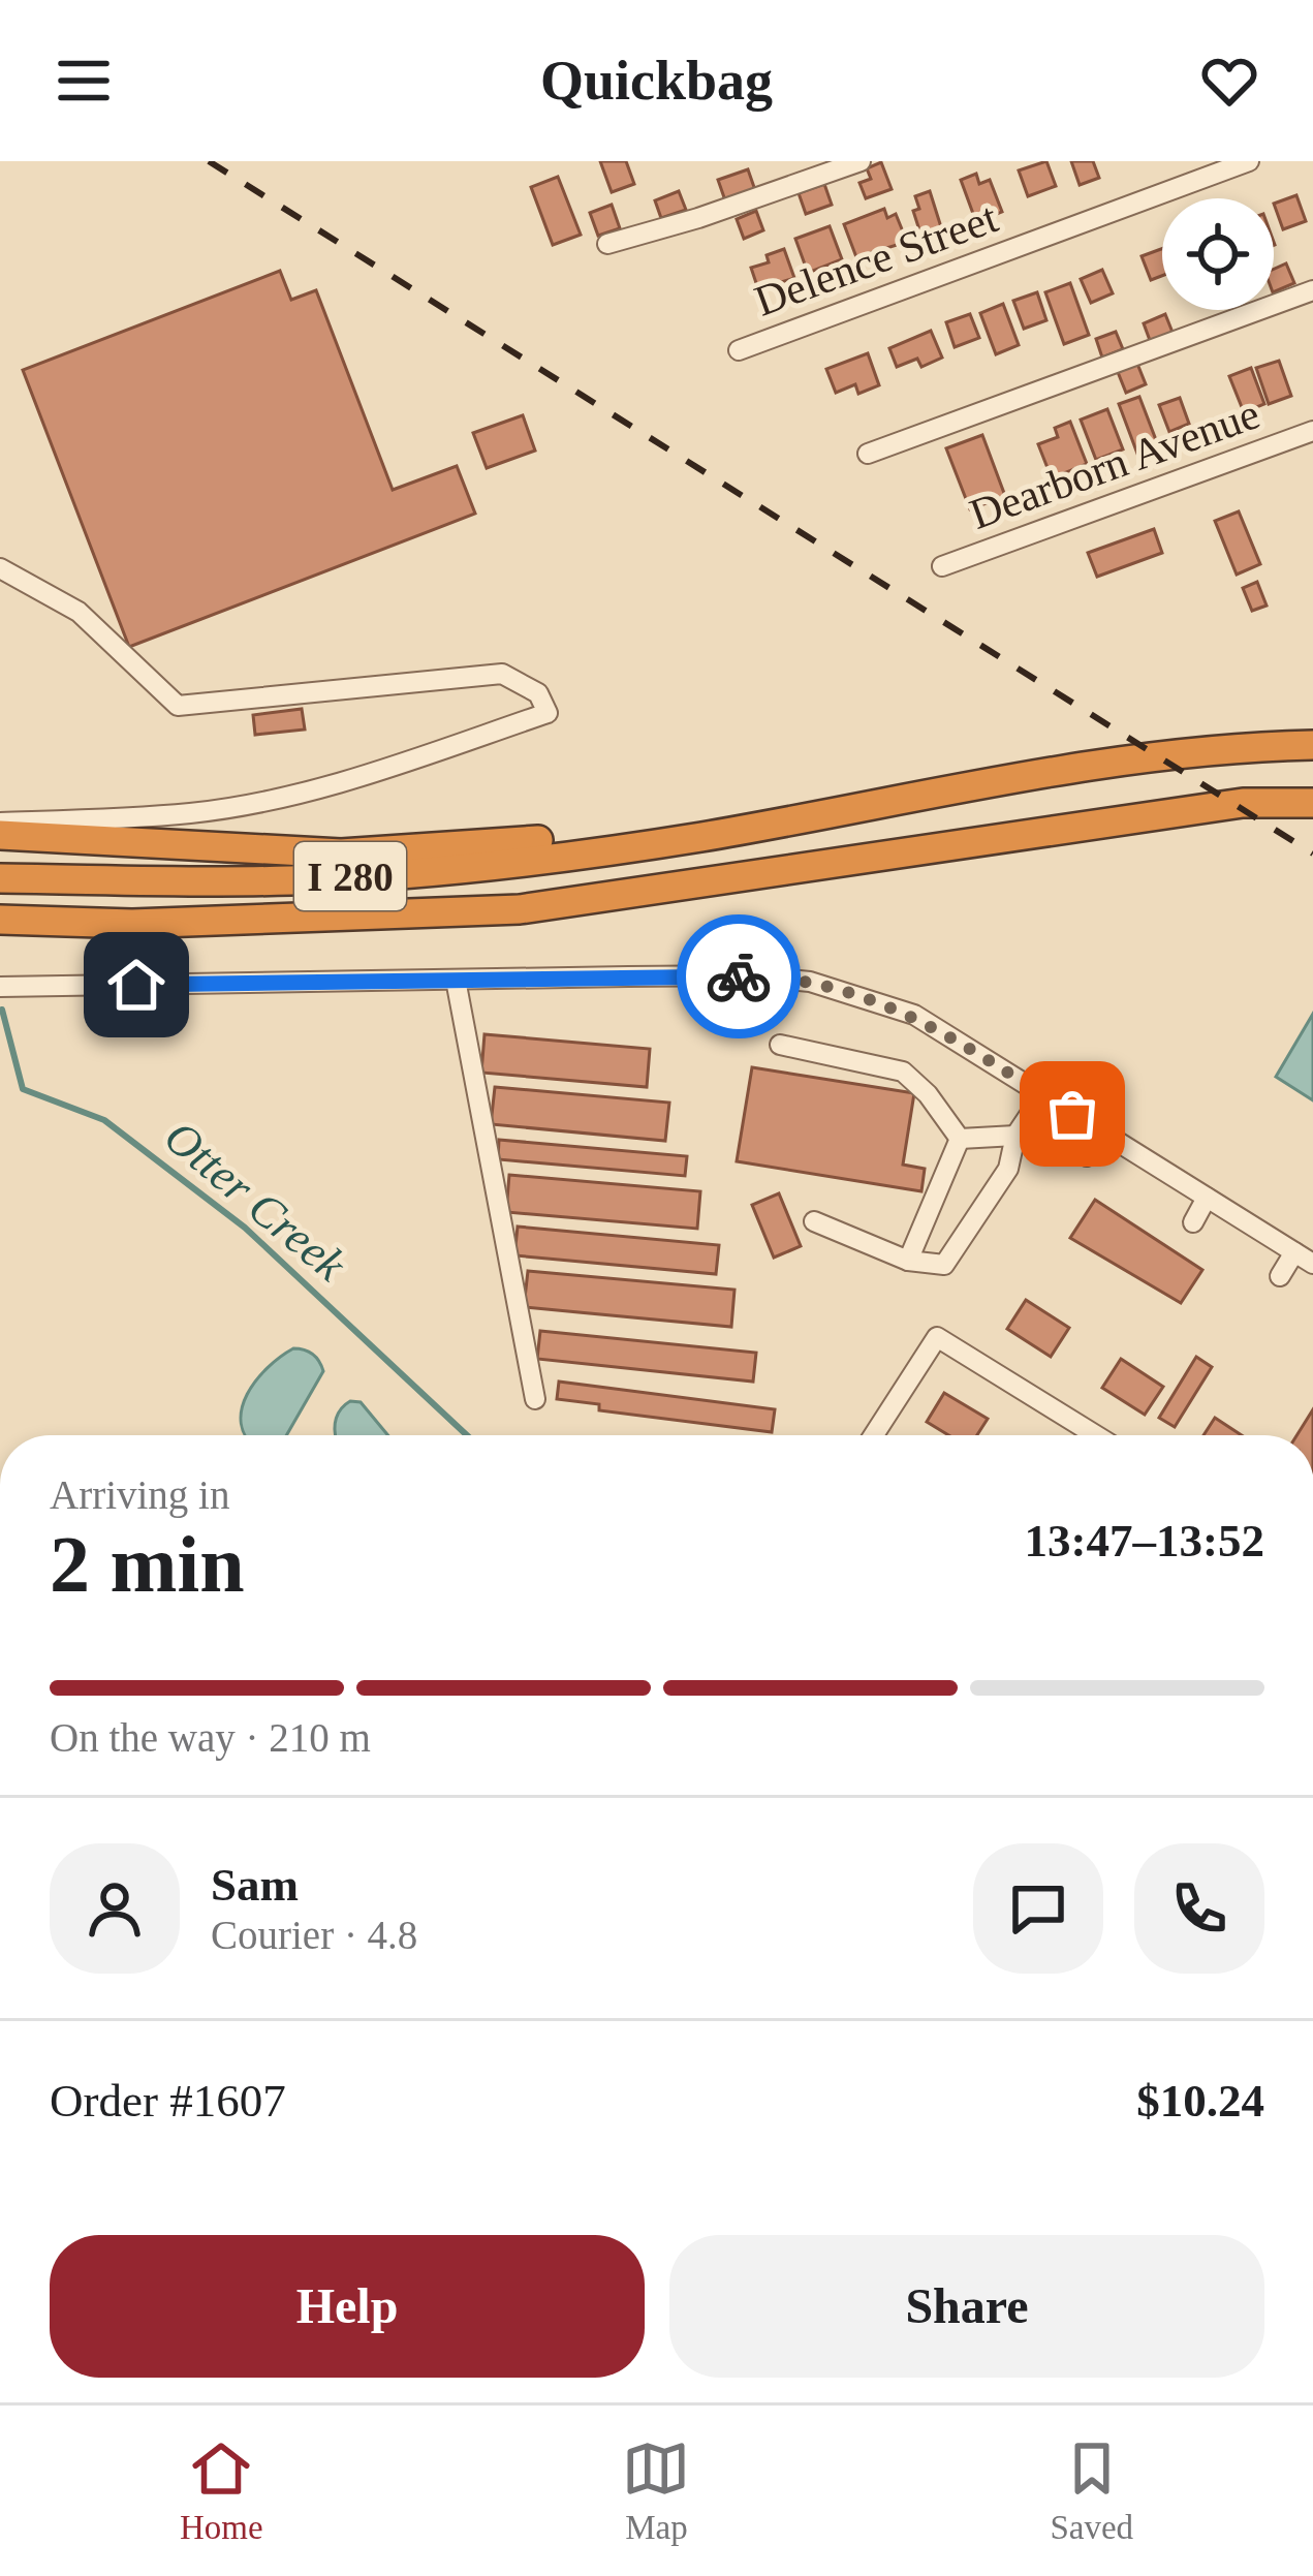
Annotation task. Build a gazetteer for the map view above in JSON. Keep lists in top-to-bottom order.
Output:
{
  "streets": {
    "highway": ["I 280"],
    "street": ["Delence Street", "Dearborn Avenue"]
  },
  "water": ["Otter Creek"],
  "page": {
    "header": "Quickbag",
    "heading": ["2 min", "Arriving in", "13:47–13:52"],
    "panel": [
      "Sam",
      "Courier · 4.8",
      "Order #1607",
      "$10.24"
    ],
    "bar": "On the way · 210 m",
    "buttons": ["Help", "Share"],
    "tabs": ["Home", "Map", "Saved"]
  }
}
